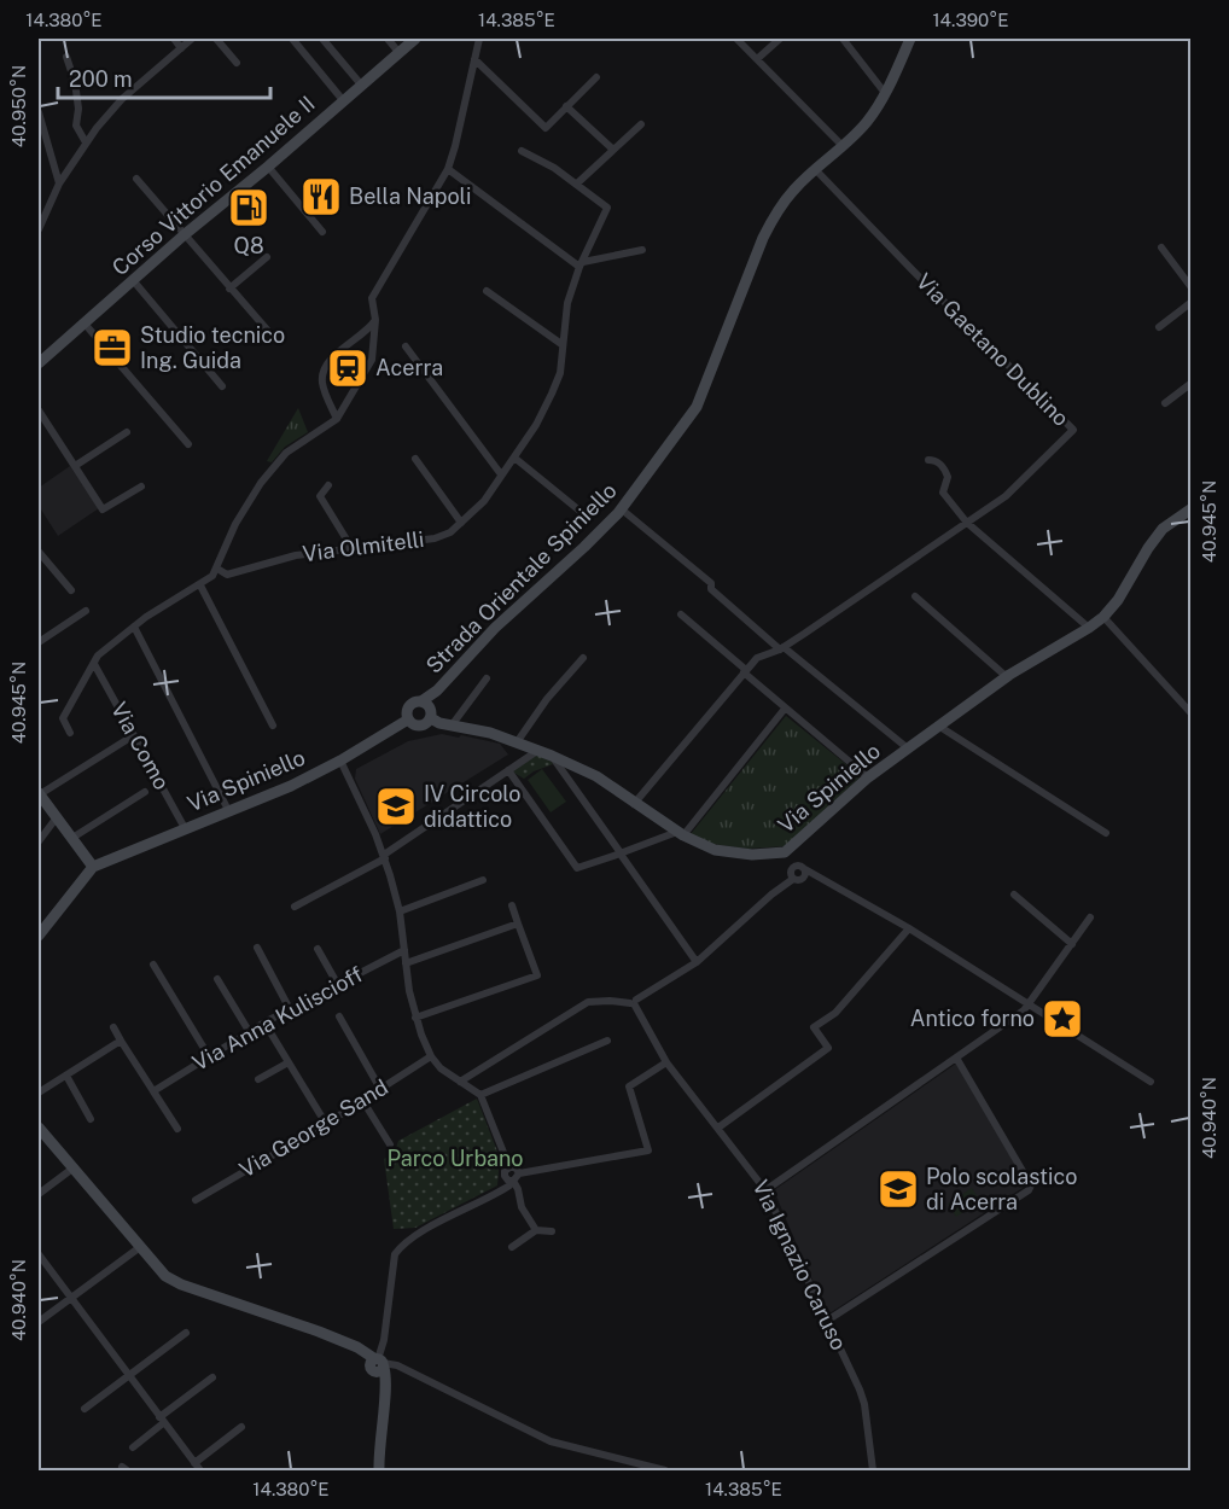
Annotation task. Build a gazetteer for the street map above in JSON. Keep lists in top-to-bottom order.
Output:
{
  "streets": {
    "street": [
      "Corso Vittorio Emanuele II",
      "Via Gaetano Dublino",
      "Via Olmitelli",
      "Strada Orientale Spiniello",
      "Via Como",
      "Via Spiniello",
      "Via Anna Kuliscioff",
      "Via George Sand",
      "Via Ignazio Caruso"
    ]
  },
  "crossings": [
    ["Via Gaetano Dublino", "Strada Orientale Spiniello"],
    ["Via Gaetano Dublino", "Via Spiniello"],
    ["Strada Orientale Spiniello", "Via Spiniello"],
    ["Via Como", "Via Spiniello"]
  ],
  "parks": ["Parco Urbano"],
  "places": {
    "restaurant": ["Bella Napoli"],
    "fuel station": ["Q8"],
    "office": ["Studio tecnico Ing. Guida"],
    "station": ["Acerra"],
    "school or university": ["IV Circolo didattico", "Polo scolastico di Acerra"],
    "place": ["Antico forno"]
  },
  "scale_bar": "200 m",
  "coordinates": [
    "14.380°E",
    "14.385°E",
    "14.390°E",
    "40.950°N",
    "40.945°N",
    "40.940°N"
  ]
}
